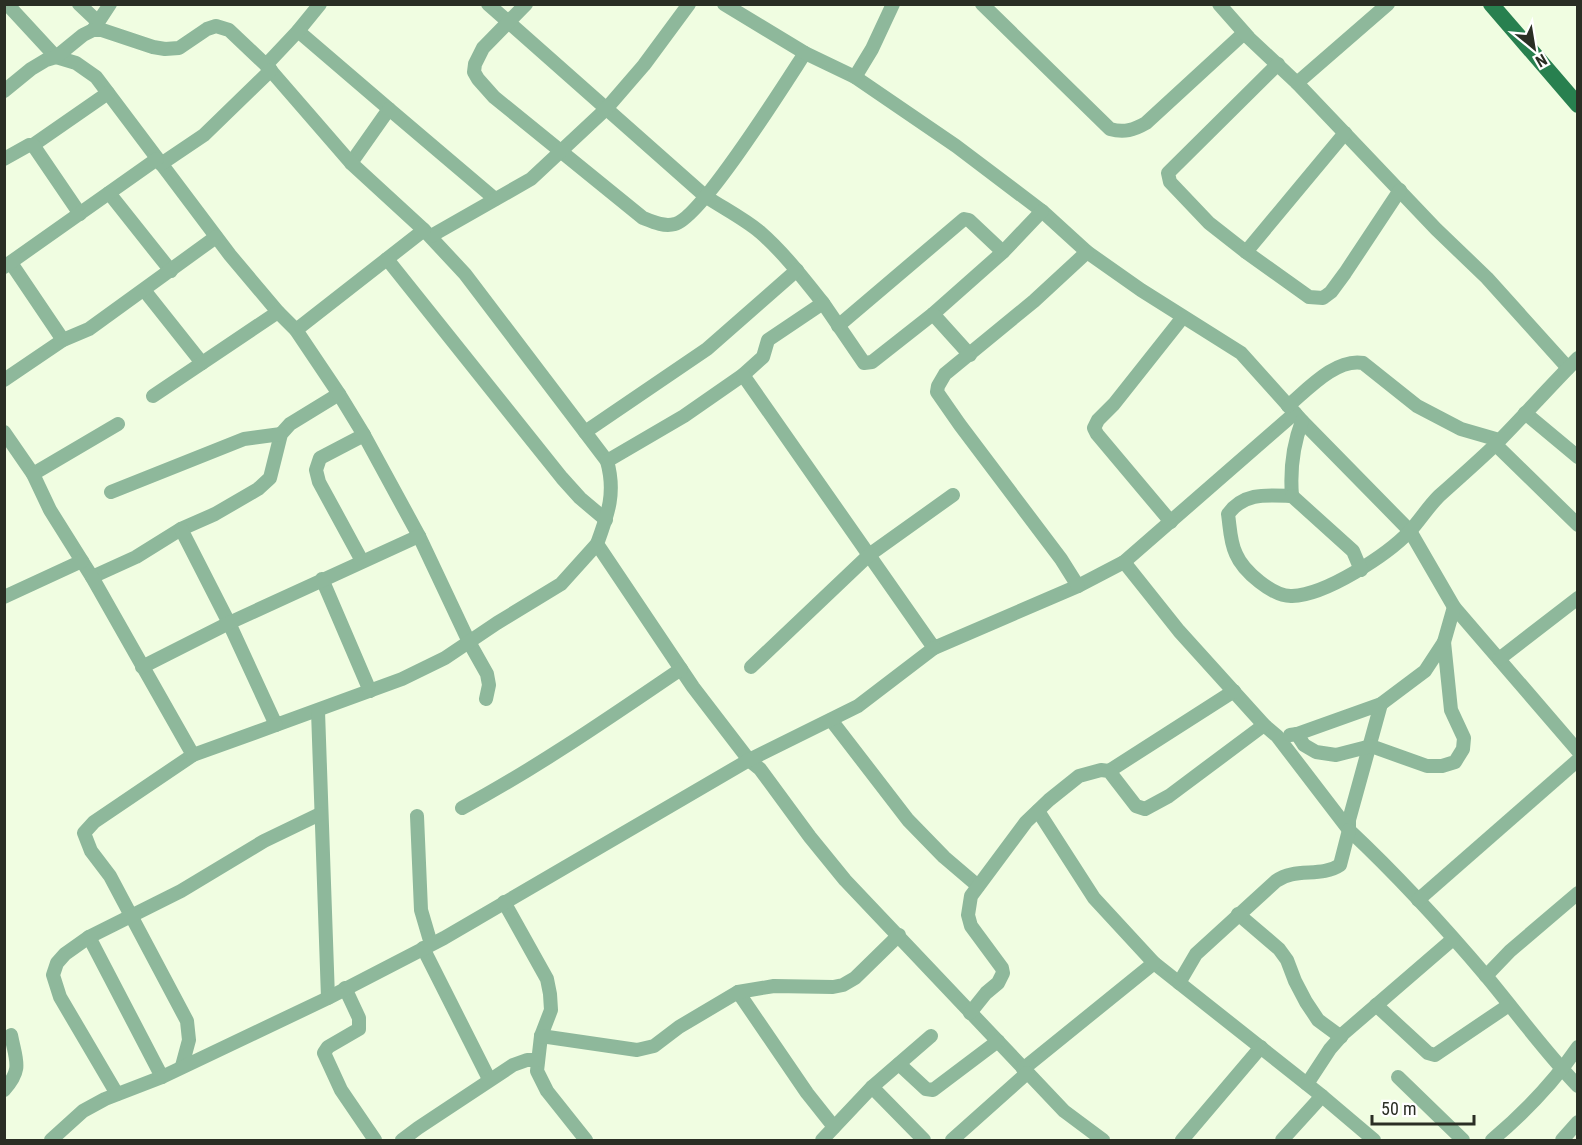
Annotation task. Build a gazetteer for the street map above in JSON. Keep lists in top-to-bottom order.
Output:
{
  "scale_bar": "50 m",
  "north": "bottom right"
}
